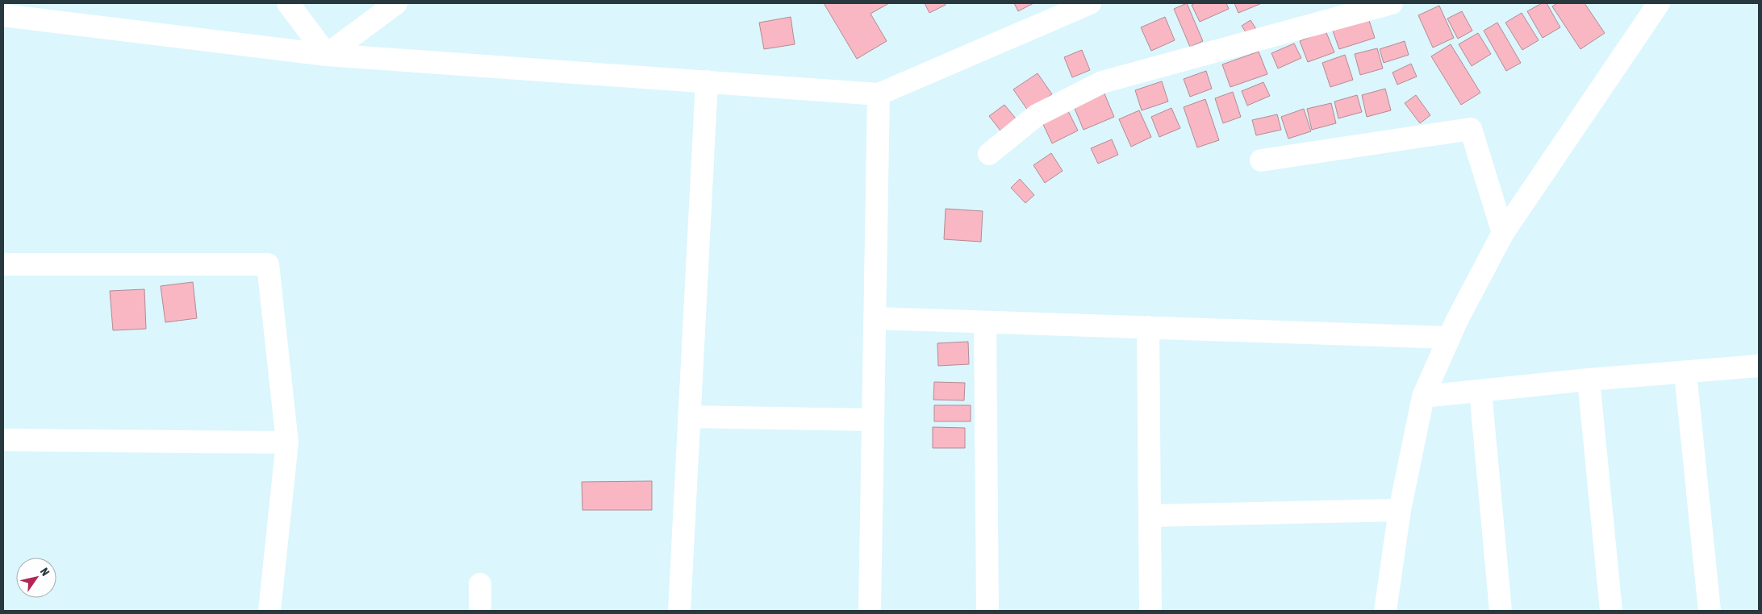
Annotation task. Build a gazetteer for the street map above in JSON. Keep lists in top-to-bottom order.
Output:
{
  "north": "top right"
}
